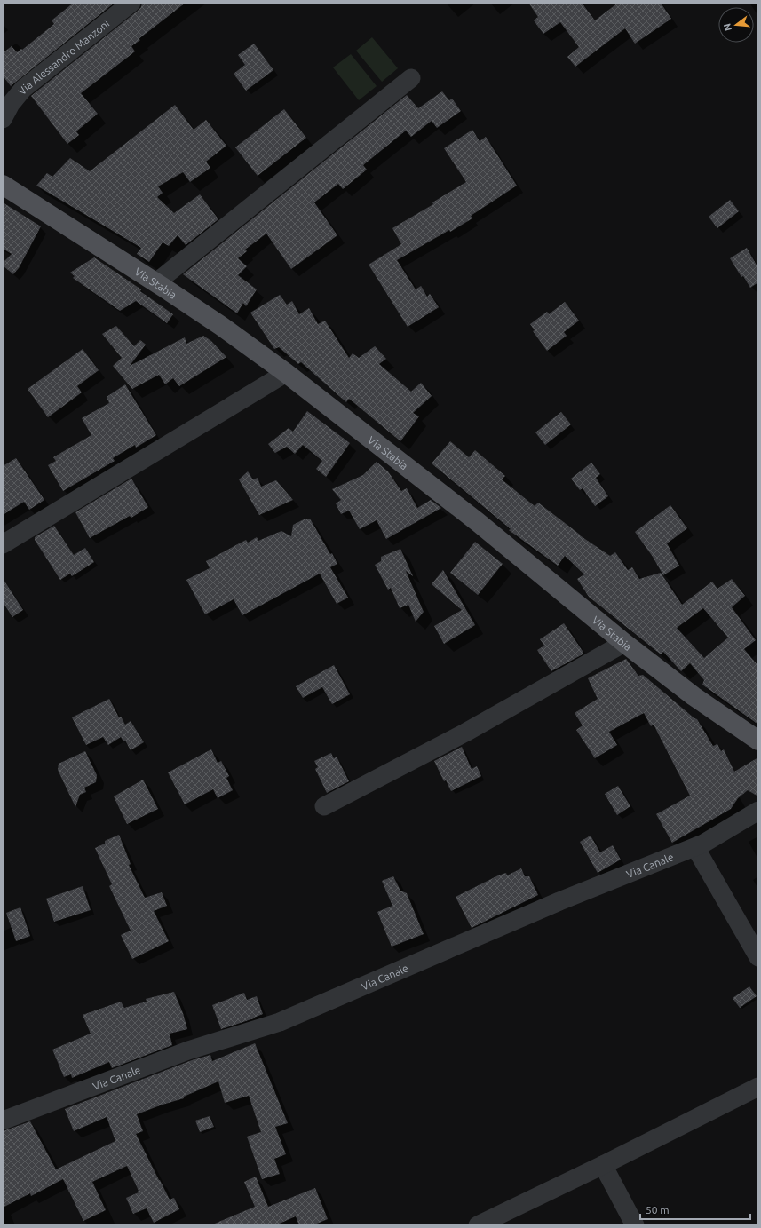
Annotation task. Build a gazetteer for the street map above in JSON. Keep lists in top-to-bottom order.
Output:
{
  "streets": {
    "main road": ["Via Stabia"],
    "street": ["Via Alessandro Manzoni", "Via Canale"]
  },
  "scale_bar": "50 m",
  "north": "left"
}
